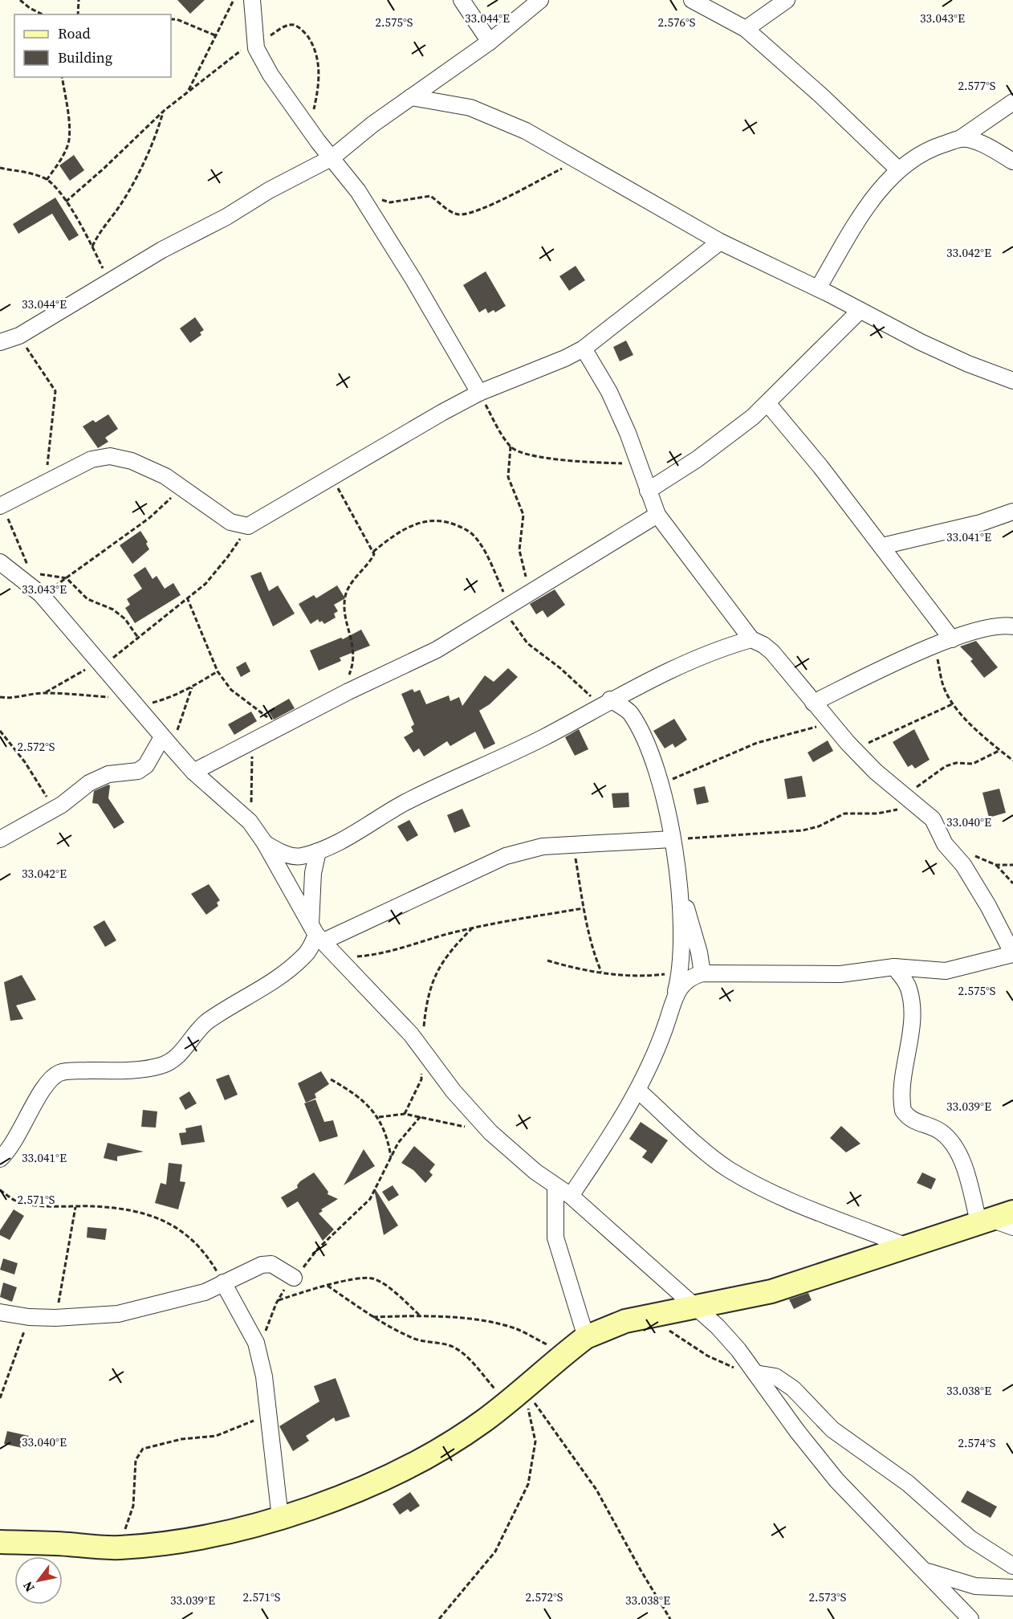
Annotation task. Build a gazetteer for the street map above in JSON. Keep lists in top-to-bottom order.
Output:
{
  "legend": ["Road", "Building"],
  "north": "bottom left",
  "coordinates": [
    "33.044°E",
    "33.043°E",
    "2.575°S",
    "2.576°S",
    "2.577°S",
    "33.042°E",
    "33.041°E",
    "2.572°S",
    "33.040°E",
    "33.039°E",
    "2.571°S",
    "33.038°E",
    "2.574°S",
    "2.573°S"
  ]
}
